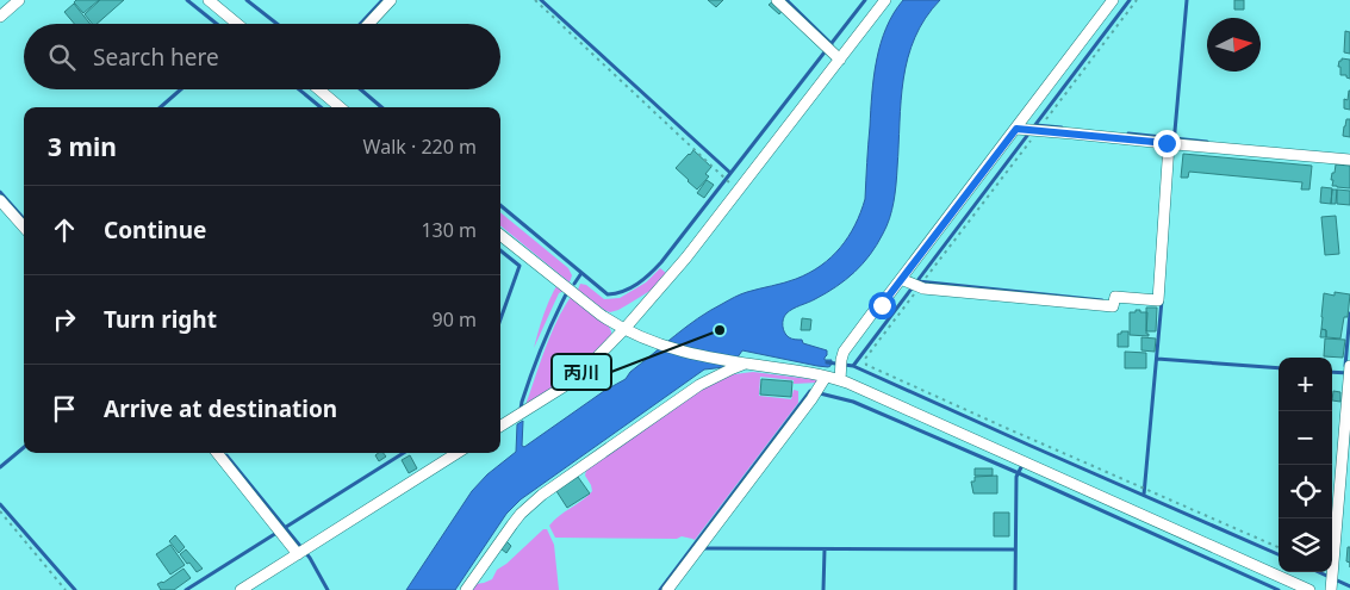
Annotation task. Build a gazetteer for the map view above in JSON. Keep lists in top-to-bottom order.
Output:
{
  "places": ["丙川"],
  "north": "right",
  "page": {
    "search": "Search here",
    "heading": ["3 min", "Walk · 220 m"],
    "list": [
      ["Continue", "130 m"],
      ["Turn right", "90 m"],
      "Arrive at destination"
    ],
    "map_buttons": ["+", "−"]
  }
}
